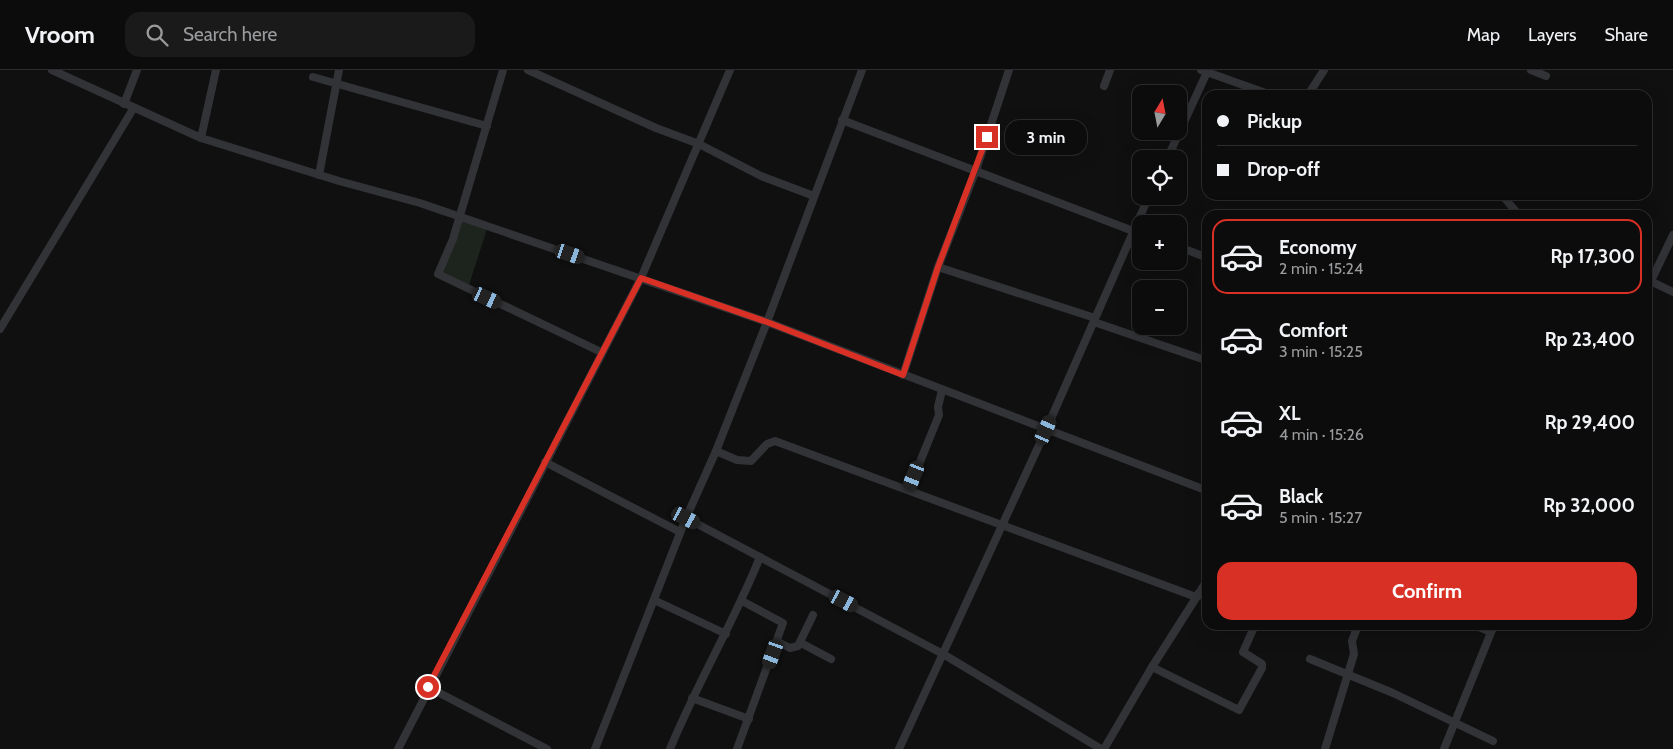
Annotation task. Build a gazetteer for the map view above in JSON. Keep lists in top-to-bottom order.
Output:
{
  "north": "top",
  "page": {
    "header": "Vroom",
    "search": "Search here",
    "nav": ["Map", "Layers", "Share"],
    "map_buttons": ["+", "−"],
    "banner": ["Pickup", "Drop-off"],
    "bubble": "3 min",
    "list": [
      {
        "name": "Economy",
        "note": "2 min · 15:24",
        "value": "Rp 17,300"
      },
      {
        "name": "Comfort",
        "note": "3 min · 15:25",
        "value": "Rp 23,400"
      },
      {
        "name": "XL",
        "note": "4 min · 15:26",
        "value": "Rp 29,400"
      },
      {
        "name": "Black",
        "note": "5 min · 15:27",
        "value": "Rp 32,000"
      }
    ],
    "buttons": "Confirm"
  }
}
